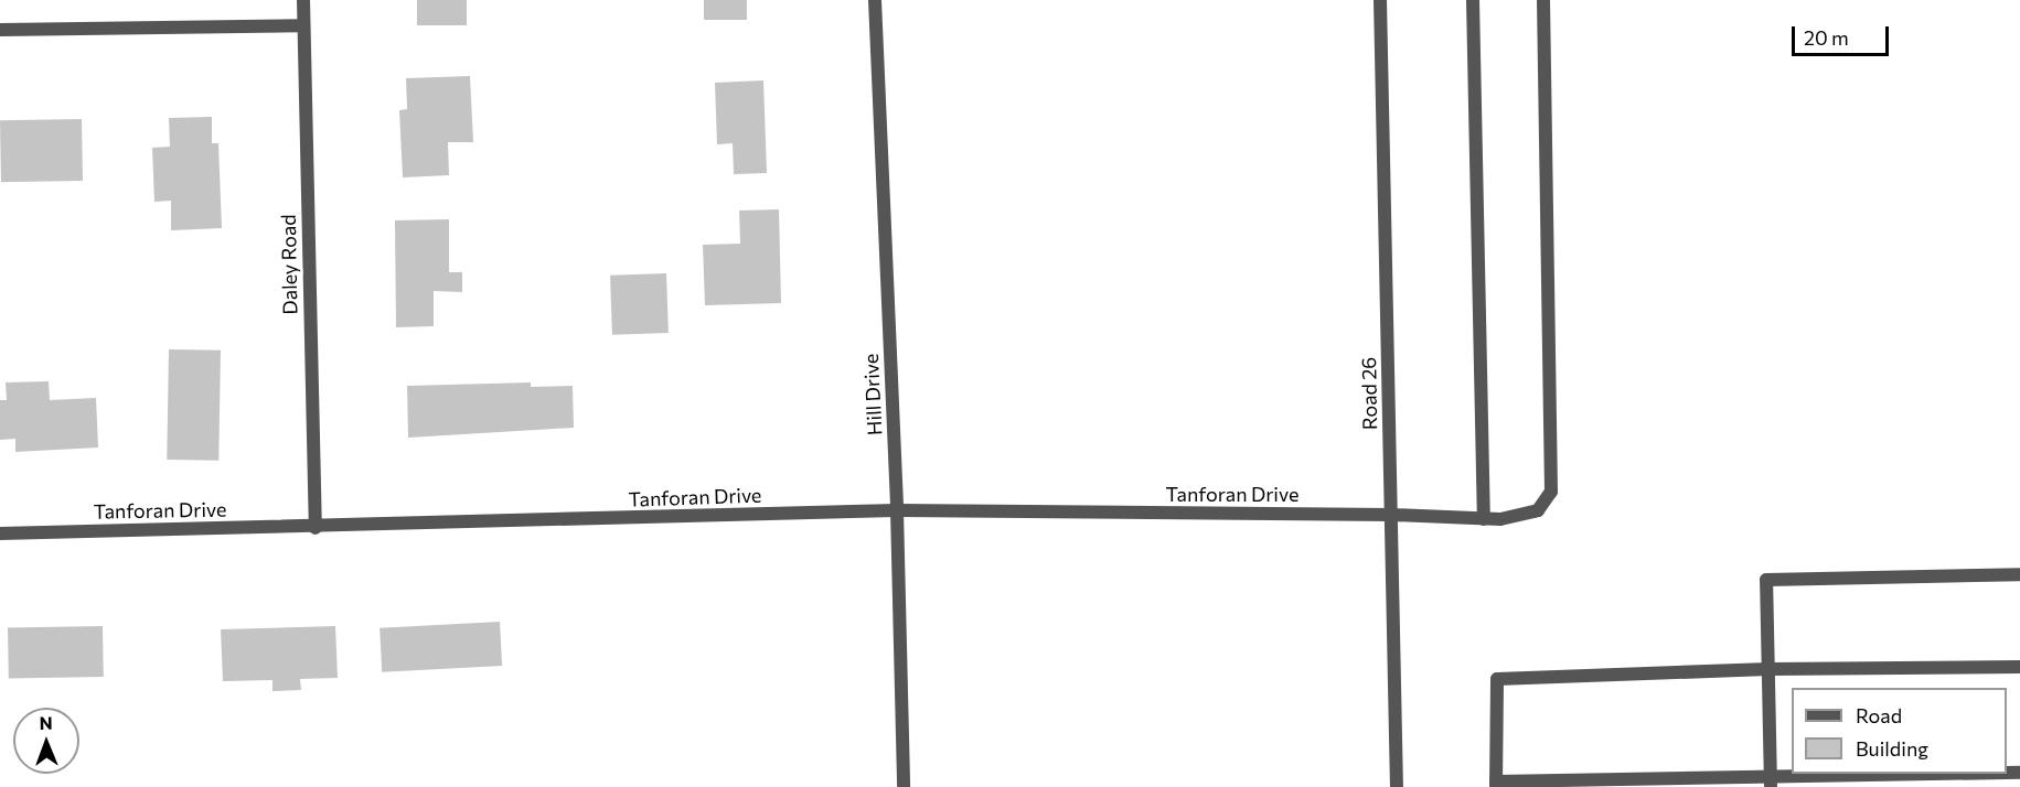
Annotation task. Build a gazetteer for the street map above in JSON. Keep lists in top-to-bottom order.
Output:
{
  "streets": {
    "street": [
      "Daley Road",
      "Road 26",
      "Hill Drive",
      "Tanforan Drive"
    ]
  },
  "crossings": [
    ["Daley Road", "Tanforan Drive"],
    ["Road 26", "Tanforan Drive"],
    ["Hill Drive", "Tanforan Drive"]
  ],
  "legend": ["Road", "Building"],
  "scale_bar": "20 m",
  "north": "top"
}
